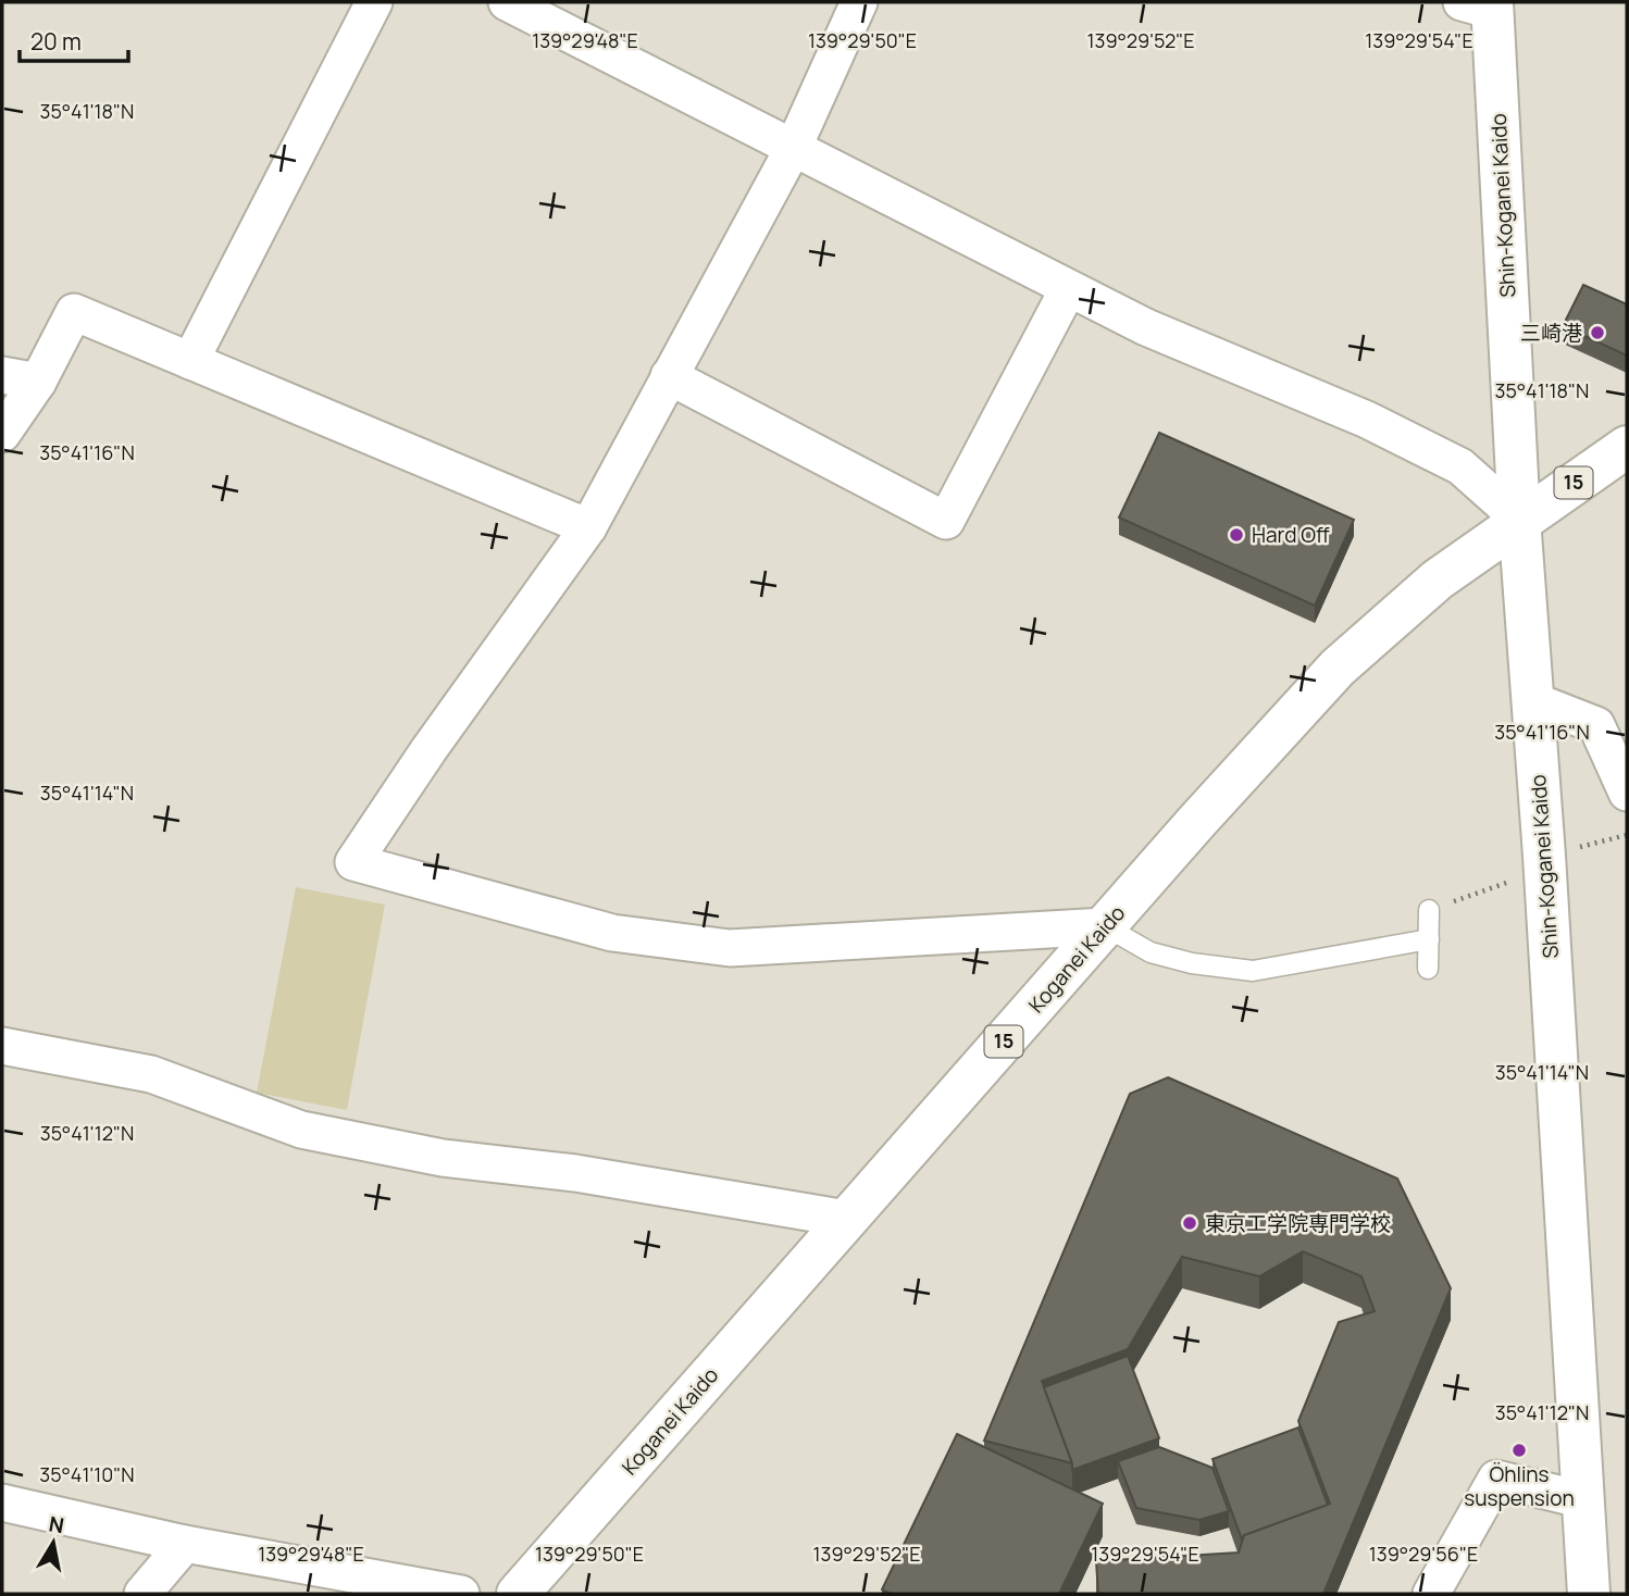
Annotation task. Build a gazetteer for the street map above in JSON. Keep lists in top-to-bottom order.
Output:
{
  "streets": {
    "main road": ["Shin-Koganei Kaido", "15", "Koganei Kaido"]
  },
  "crossings": [
    ["Shin-Koganei Kaido", "Koganei Kaido"]
  ],
  "places": [
    "三崎港",
    "Hard Off",
    "東京工学院専門学校",
    "Öhlins suspension"
  ],
  "scale_bar": "20 m",
  "north": "top",
  "coordinates": [
    "139°29'48\"E",
    "139°29'50\"E",
    "139°29'52\"E",
    "139°29'54\"E",
    "35°41'18\"N",
    "35°41'16\"N",
    "35°41'14\"N",
    "35°41'12\"N",
    "35°41'10\"N",
    "139°29'56\"E"
  ]
}
